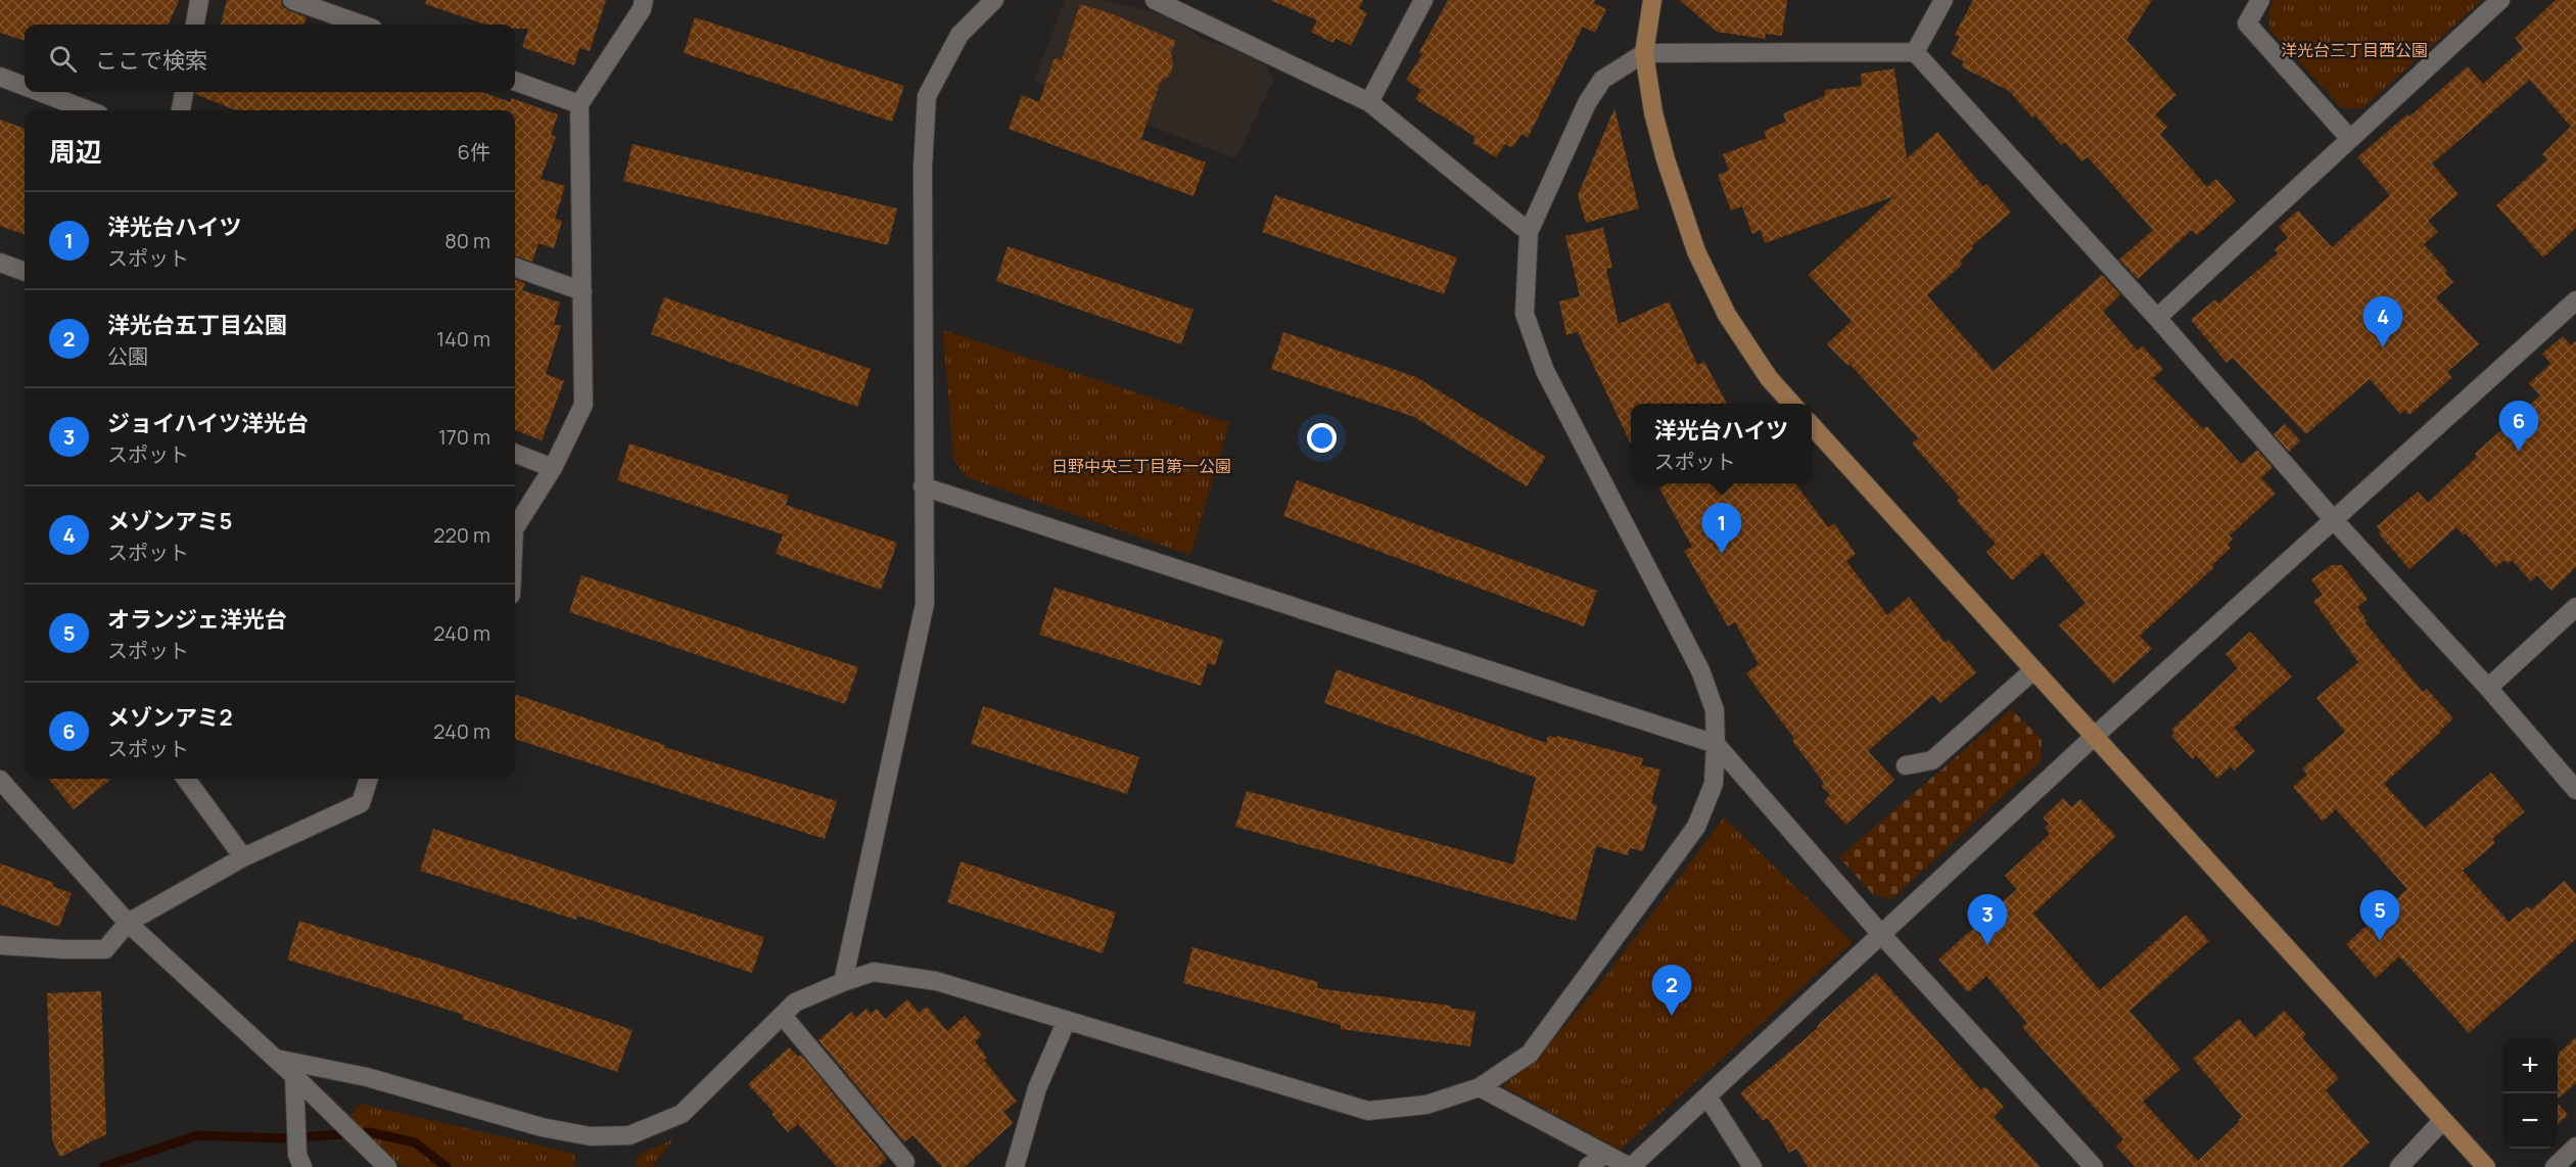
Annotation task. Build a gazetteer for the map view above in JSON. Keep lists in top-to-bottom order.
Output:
{
  "parks": ["洋光台三丁目西公園", "日野中央三丁目第一公園"],
  "page": {
    "search": "ここで検索",
    "heading": ["周辺", "6件"],
    "list": [
      {
        "mark": "1",
        "name": "洋光台ハイツ",
        "note": "スポット",
        "value": "80 m"
      },
      {
        "mark": "2",
        "name": "洋光台五丁目公園",
        "note": "公園",
        "value": "140 m"
      },
      {
        "mark": "3",
        "name": "ジョイハイツ洋光台",
        "note": "スポット",
        "value": "170 m"
      },
      {
        "mark": "4",
        "name": "メゾンアミ5",
        "note": "スポット",
        "value": "220 m"
      },
      {
        "mark": "5",
        "name": "オランジェ洋光台",
        "note": "スポット",
        "value": "240 m"
      },
      {
        "mark": "6",
        "name": "メゾンアミ2",
        "note": "スポット",
        "value": "240 m"
      }
    ],
    "pins": [
      "4",
      "6",
      "1",
      "5",
      "3",
      "2"
    ],
    "popup": ["洋光台ハイツ", "スポット"],
    "map_buttons": ["+", "−"]
  }
}
